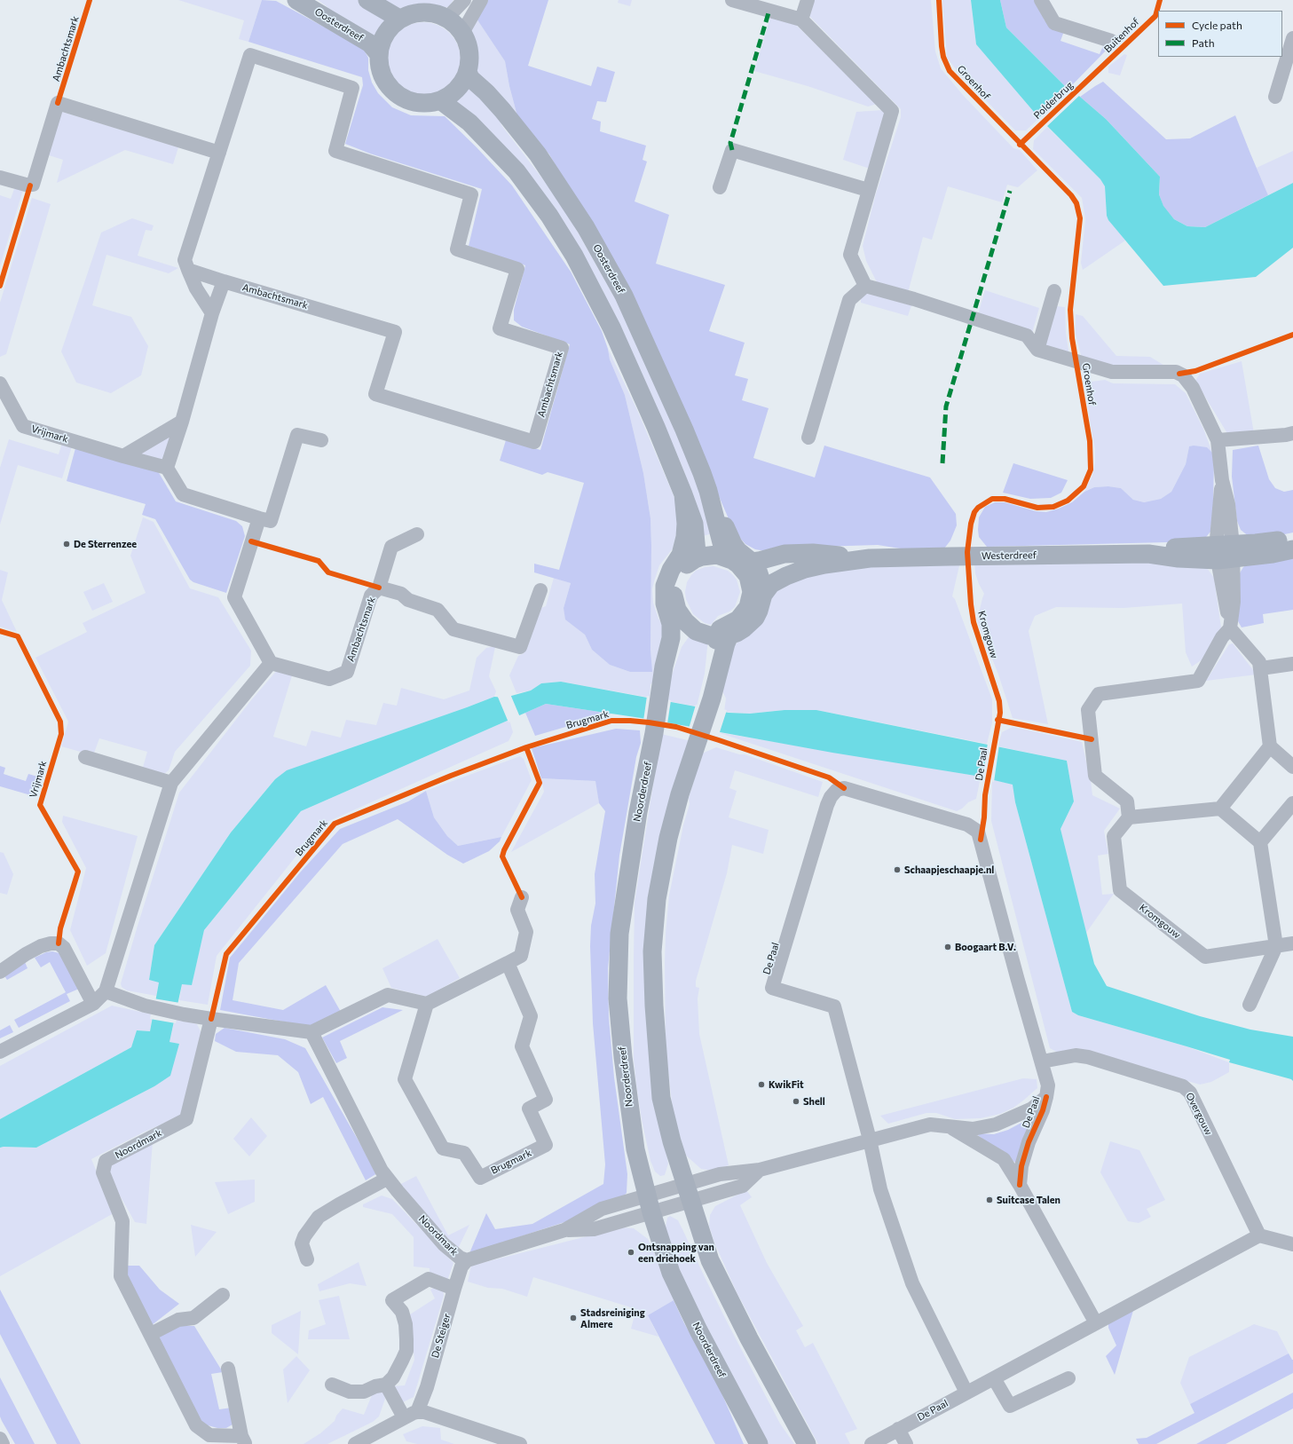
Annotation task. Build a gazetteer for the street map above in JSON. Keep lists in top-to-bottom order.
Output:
{
  "streets": {
    "main road": ["Oosterdreef", "Westerdreef", "Noorderdreef"],
    "street": [
      "Buitenhof",
      "Ambachtsmark",
      "Groenhof",
      "Vrijmark",
      "Kromgouw",
      "Brugmark",
      "De Paal",
      "Overgouw",
      "Noordmark",
      "De Steiger"
    ],
    "cycle path": ["Polderbrug"]
  },
  "crossings": [
    ["Oosterdreef", "Westerdreef"],
    ["Oosterdreef", "Noorderdreef"],
    ["Groenhof", "Westerdreef"],
    ["Westerdreef", "Noorderdreef"],
    ["De Paal", "Overgouw"],
    ["De Paal", "Noordmark"],
    ["Noorderdreef", "Noordmark"],
    ["Noordmark", "De Steiger"]
  ],
  "places": [
    "De Sterrenzee",
    "Schaapjeschaapje.nl",
    "Boogaart B.V.",
    "KwikFit",
    "Shell",
    "Suitcase Talen",
    "Ontsnapping van een driehoek",
    "Stadsreiniging Almere"
  ],
  "legend": ["Cycle path", "Path"]
}
